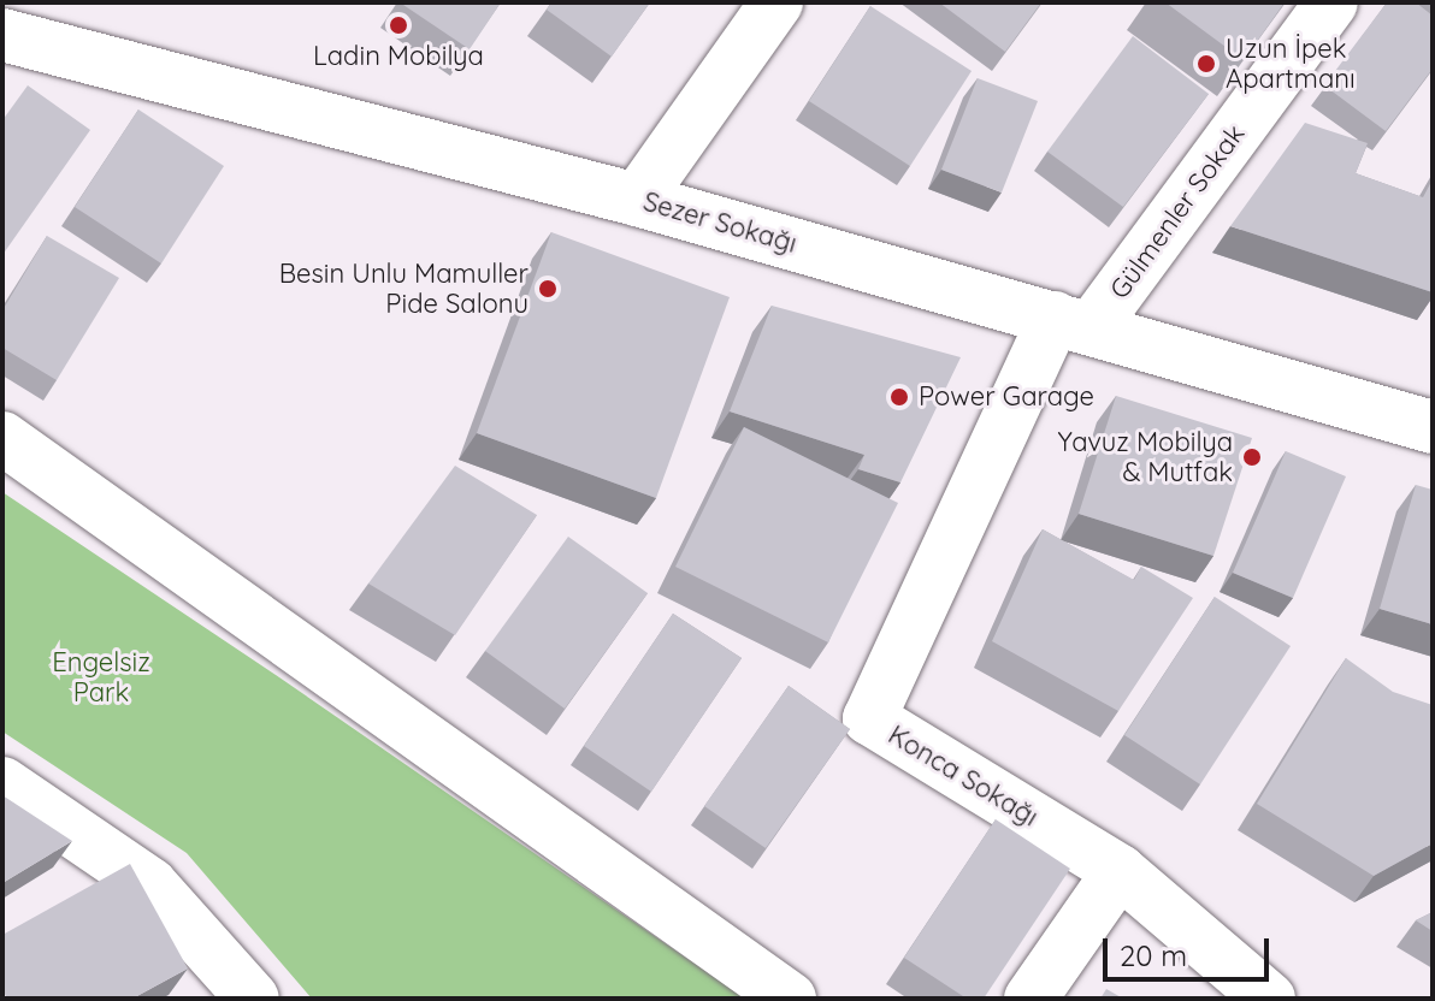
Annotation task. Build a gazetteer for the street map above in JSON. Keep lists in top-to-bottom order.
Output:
{
  "streets": {
    "street": ["Gülmenler Sokak", "Sezer Sokağı", "Konca Sokağı"]
  },
  "crossings": [
    ["Gülmenler Sokak", "Sezer Sokağı"],
    ["Gülmenler Sokak", "Konca Sokağı"],
    ["Sezer Sokağı", "Konca Sokağı"]
  ],
  "parks": ["Engelsiz Park"],
  "places": [
    "Ladin Mobilya",
    "Uzun İpek Apartmanı",
    "Besin Unlu Mamuller Pide Salonu",
    "Power Garage",
    "Yavuz Mobilya & Mutfak"
  ],
  "scale_bar": "20 m"
}
